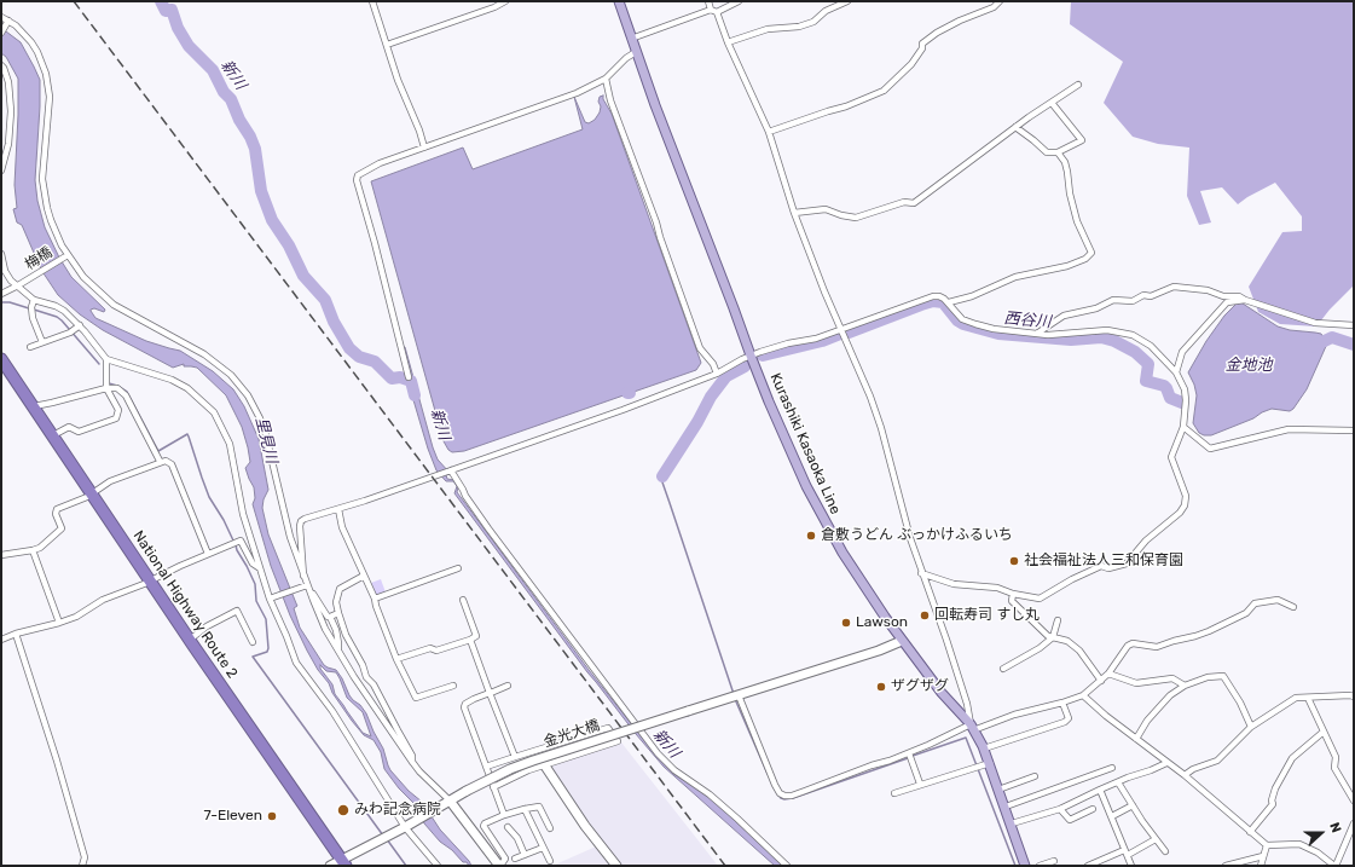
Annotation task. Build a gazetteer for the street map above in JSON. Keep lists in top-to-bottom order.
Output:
{
  "streets": {
    "highway": ["National Highway Route 2"],
    "main road": ["Kurashiki Kasaoka Line"],
    "street": ["梅橋", "金光大橋"]
  },
  "crossings": [
    ["Kurashiki Kasaoka Line", "金光大橋"],
    ["National Highway Route 2", "金光大橋"]
  ],
  "water": [
    "新川",
    "西谷川",
    "金地池",
    "里見川"
  ],
  "places": [
    "倉敷うどん ぶっかけふるいち",
    "社会福祉法人三和保育園",
    "回転寿司 すし丸",
    "Lawson",
    "ザグザグ",
    "みわ記念病院",
    "7-Eleven"
  ],
  "north": "right"
}
